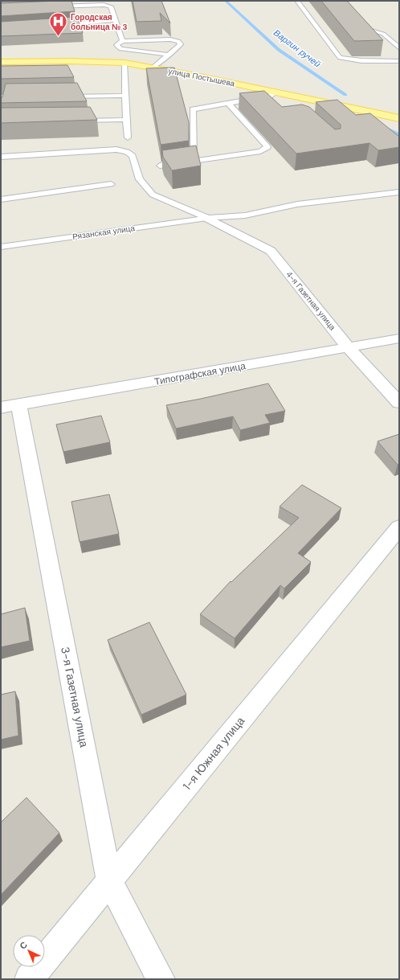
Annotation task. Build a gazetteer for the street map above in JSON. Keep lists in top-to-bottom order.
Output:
{
  "streets": {
    "main road": ["улица Постышева"],
    "street": [
      "4-я Газетная улица",
      "Типографская улица",
      "3-я Газетная улица",
      "1-я Южная улица"
    ],
    "lane": ["Рязанская улица"]
  },
  "crossings": [
    ["Рязанская улица", "4-я Газетная улица"],
    ["4-я Газетная улица", "Типографская улица"],
    ["Типографская улица", "3-я Газетная улица"],
    ["3-я Газетная улица", "1-я Южная улица"]
  ],
  "water": ["Варгин ручей"],
  "places": {
    "hospital": ["Городская больница № 3"]
  },
  "north": "top left"
}
